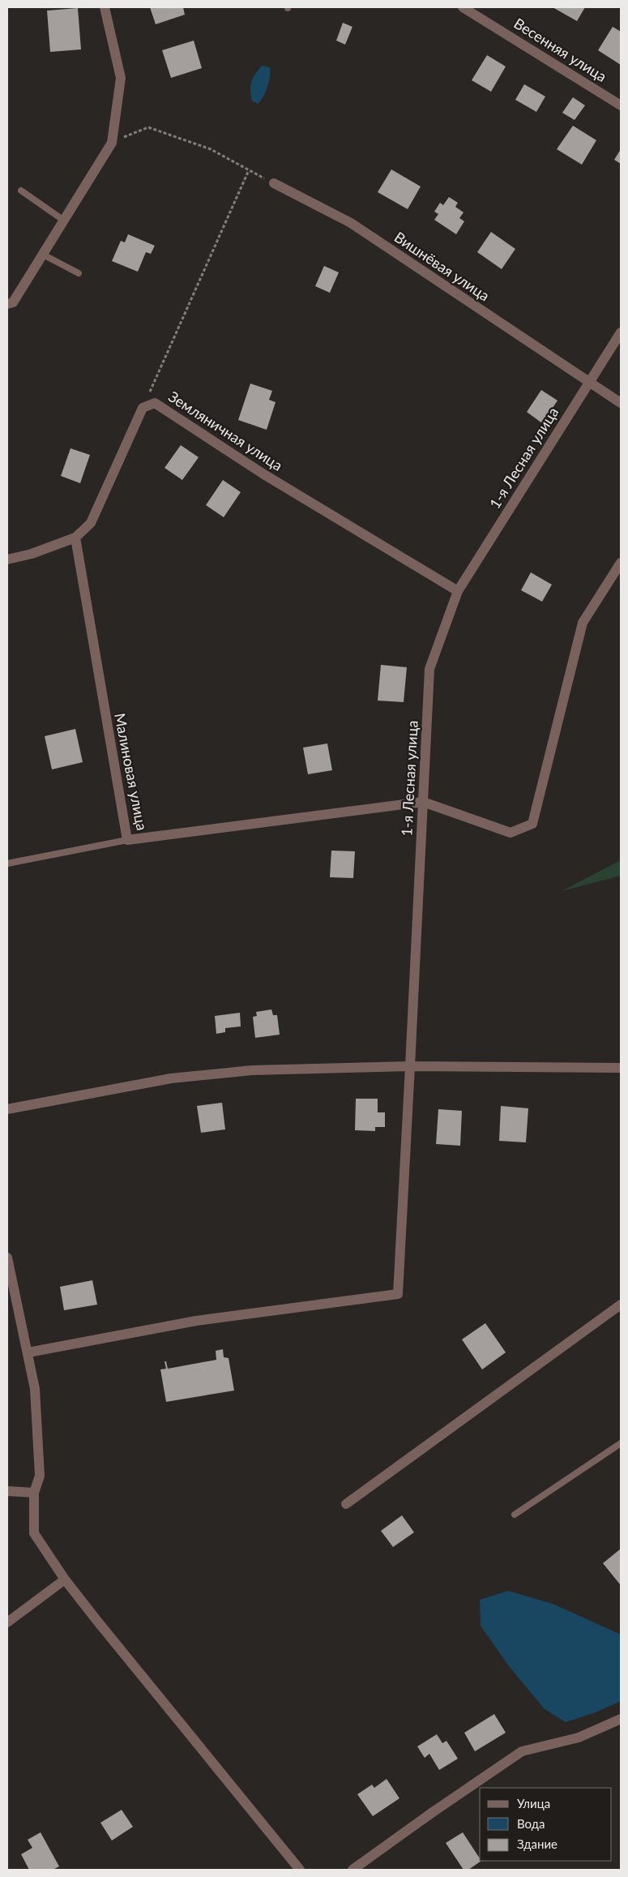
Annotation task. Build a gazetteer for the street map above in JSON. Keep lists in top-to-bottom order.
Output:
{
  "streets": {
    "street": [
      "Весенняя улица",
      "Вишнёвая улица",
      "Земляничная улица",
      "1-я Лесная улица",
      "Малиновая улица"
    ]
  },
  "crossings": [
    ["Вишнёвая улица", "1-я Лесная улица"],
    ["Земляничная улица", "1-я Лесная улица"],
    ["1-я Лесная улица", "Малиновая улица"]
  ],
  "legend": ["Улица", "Вода", "Здание"]
}
